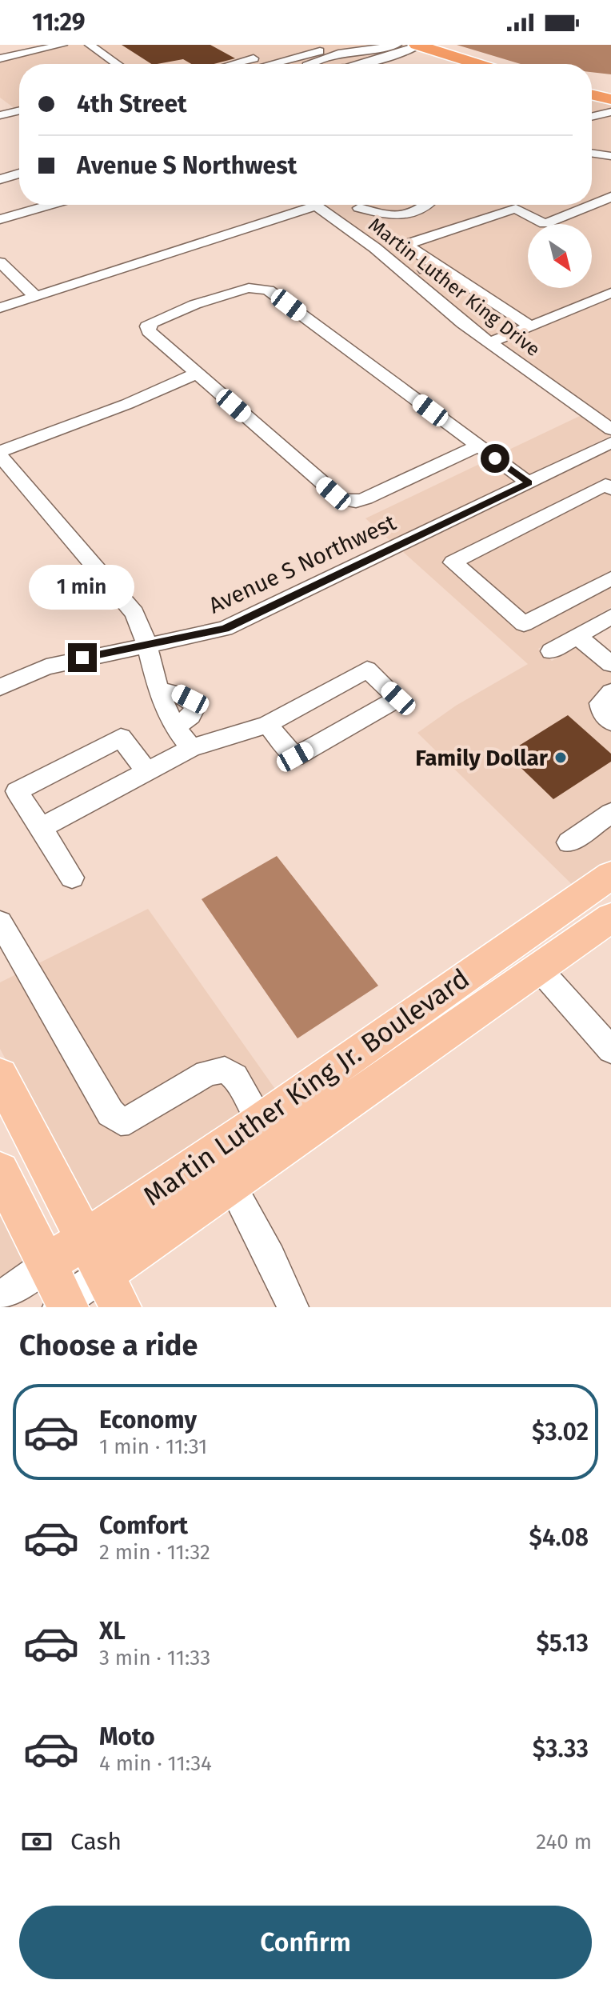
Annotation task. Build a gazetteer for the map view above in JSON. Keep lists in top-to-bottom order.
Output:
{
  "streets": {
    "main road": ["Martin Luther King Jr. Boulevard"],
    "street": ["Martin Luther King Drive", "Avenue S Northwest"]
  },
  "places": ["Family Dollar"],
  "north": "bottom right",
  "page": {
    "status": "11:29",
    "banner": ["4th Street", "Avenue S Northwest"],
    "bubble": "1 min",
    "heading": "Choose a ride",
    "list": [
      {
        "name": "Economy",
        "note": "1 min · 11:31",
        "value": "$3.02"
      },
      {
        "name": "Comfort",
        "note": "2 min · 11:32",
        "value": "$4.08"
      },
      {
        "name": "XL",
        "note": "3 min · 11:33",
        "value": "$5.13"
      },
      {
        "name": "Moto",
        "note": "4 min · 11:34",
        "value": "$3.33"
      }
    ],
    "pay": ["Cash", "240 m"],
    "buttons": "Confirm"
  }
}
